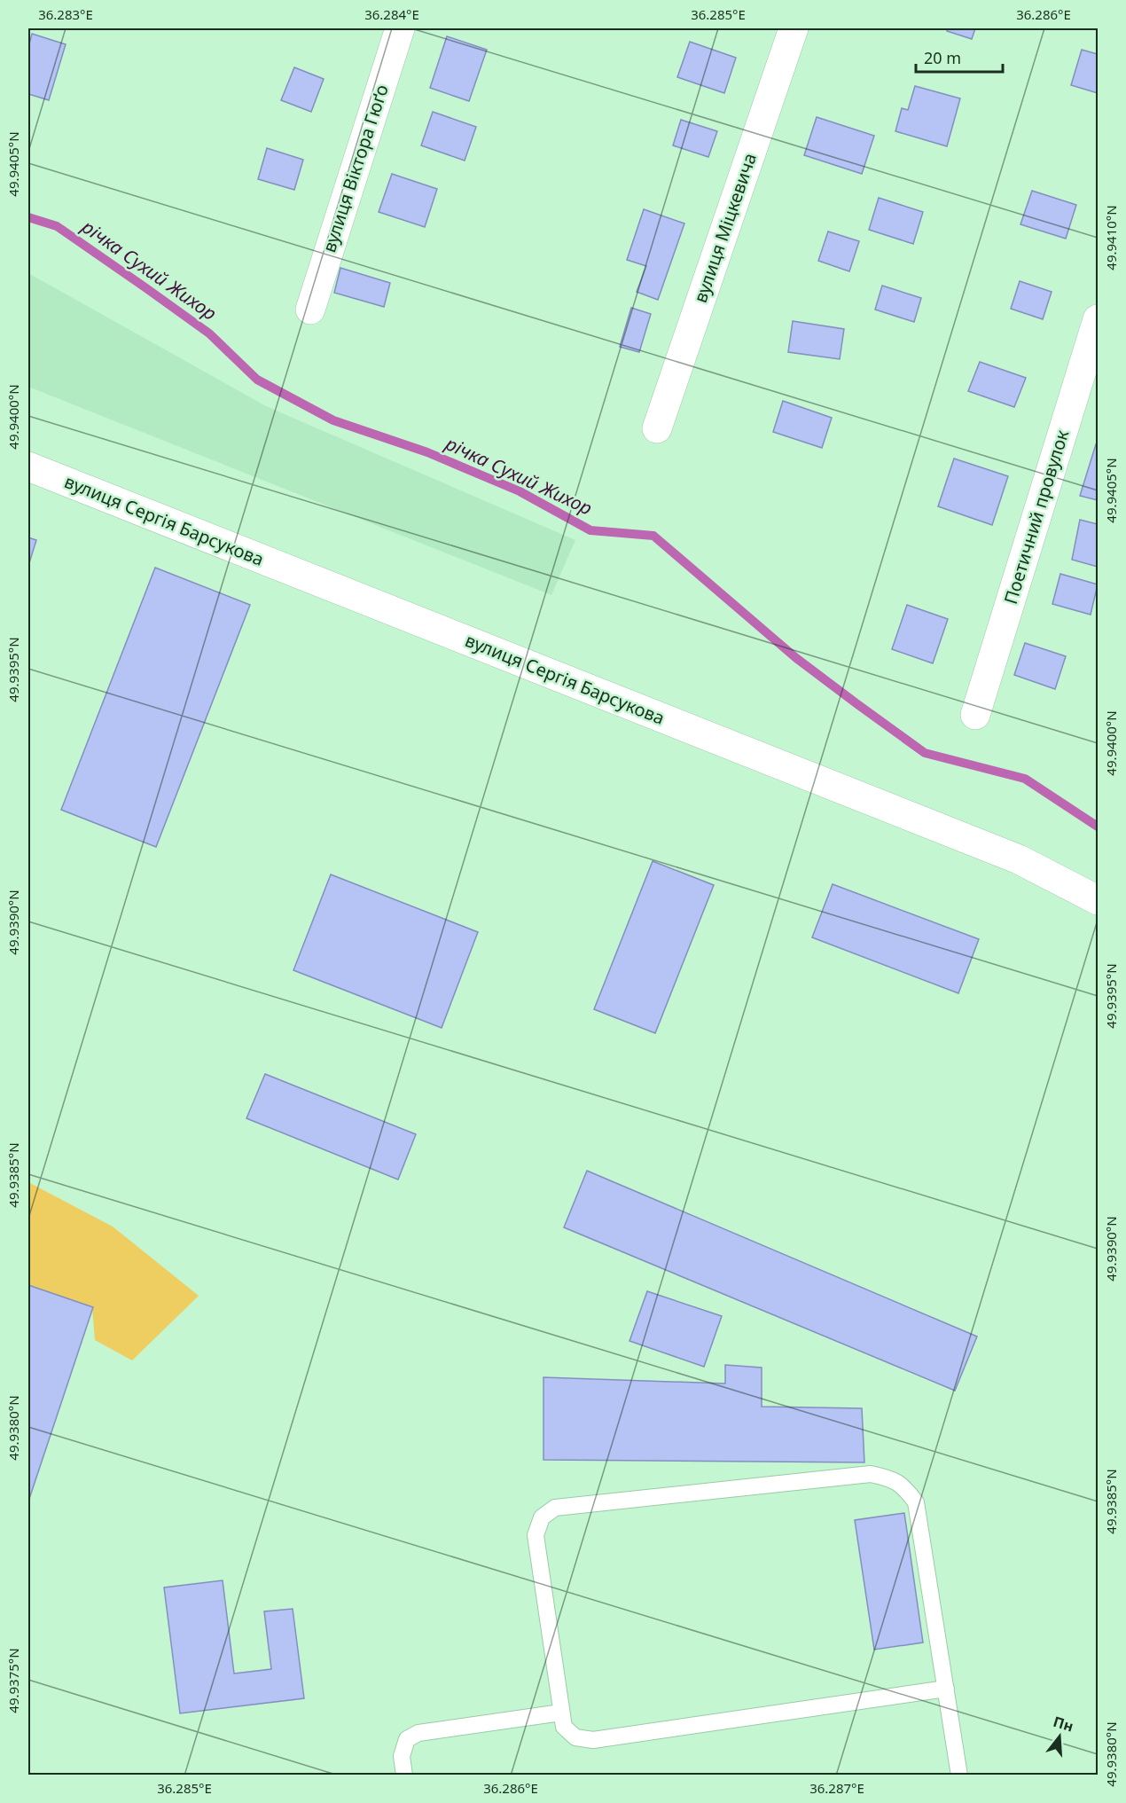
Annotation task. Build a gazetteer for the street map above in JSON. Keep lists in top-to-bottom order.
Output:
{
  "streets": {
    "main road": [
      "вулиця Віктора Гюґо",
      "вулиця Міцкевича",
      "Поетичний провулок",
      "вулиця Сергія Барсукова"
    ]
  },
  "water": ["річка Сухий Жихор"],
  "scale_bar": "20 m",
  "north": "top",
  "coordinates": [
    "36.283°E",
    "36.284°E",
    "36.285°E",
    "36.286°E",
    "49.9405°N",
    "49.9410°N",
    "49.9400°N",
    "49.9395°N",
    "49.9390°N",
    "49.9385°N",
    "49.9380°N",
    "49.9375°N",
    "36.287°E"
  ]
}
